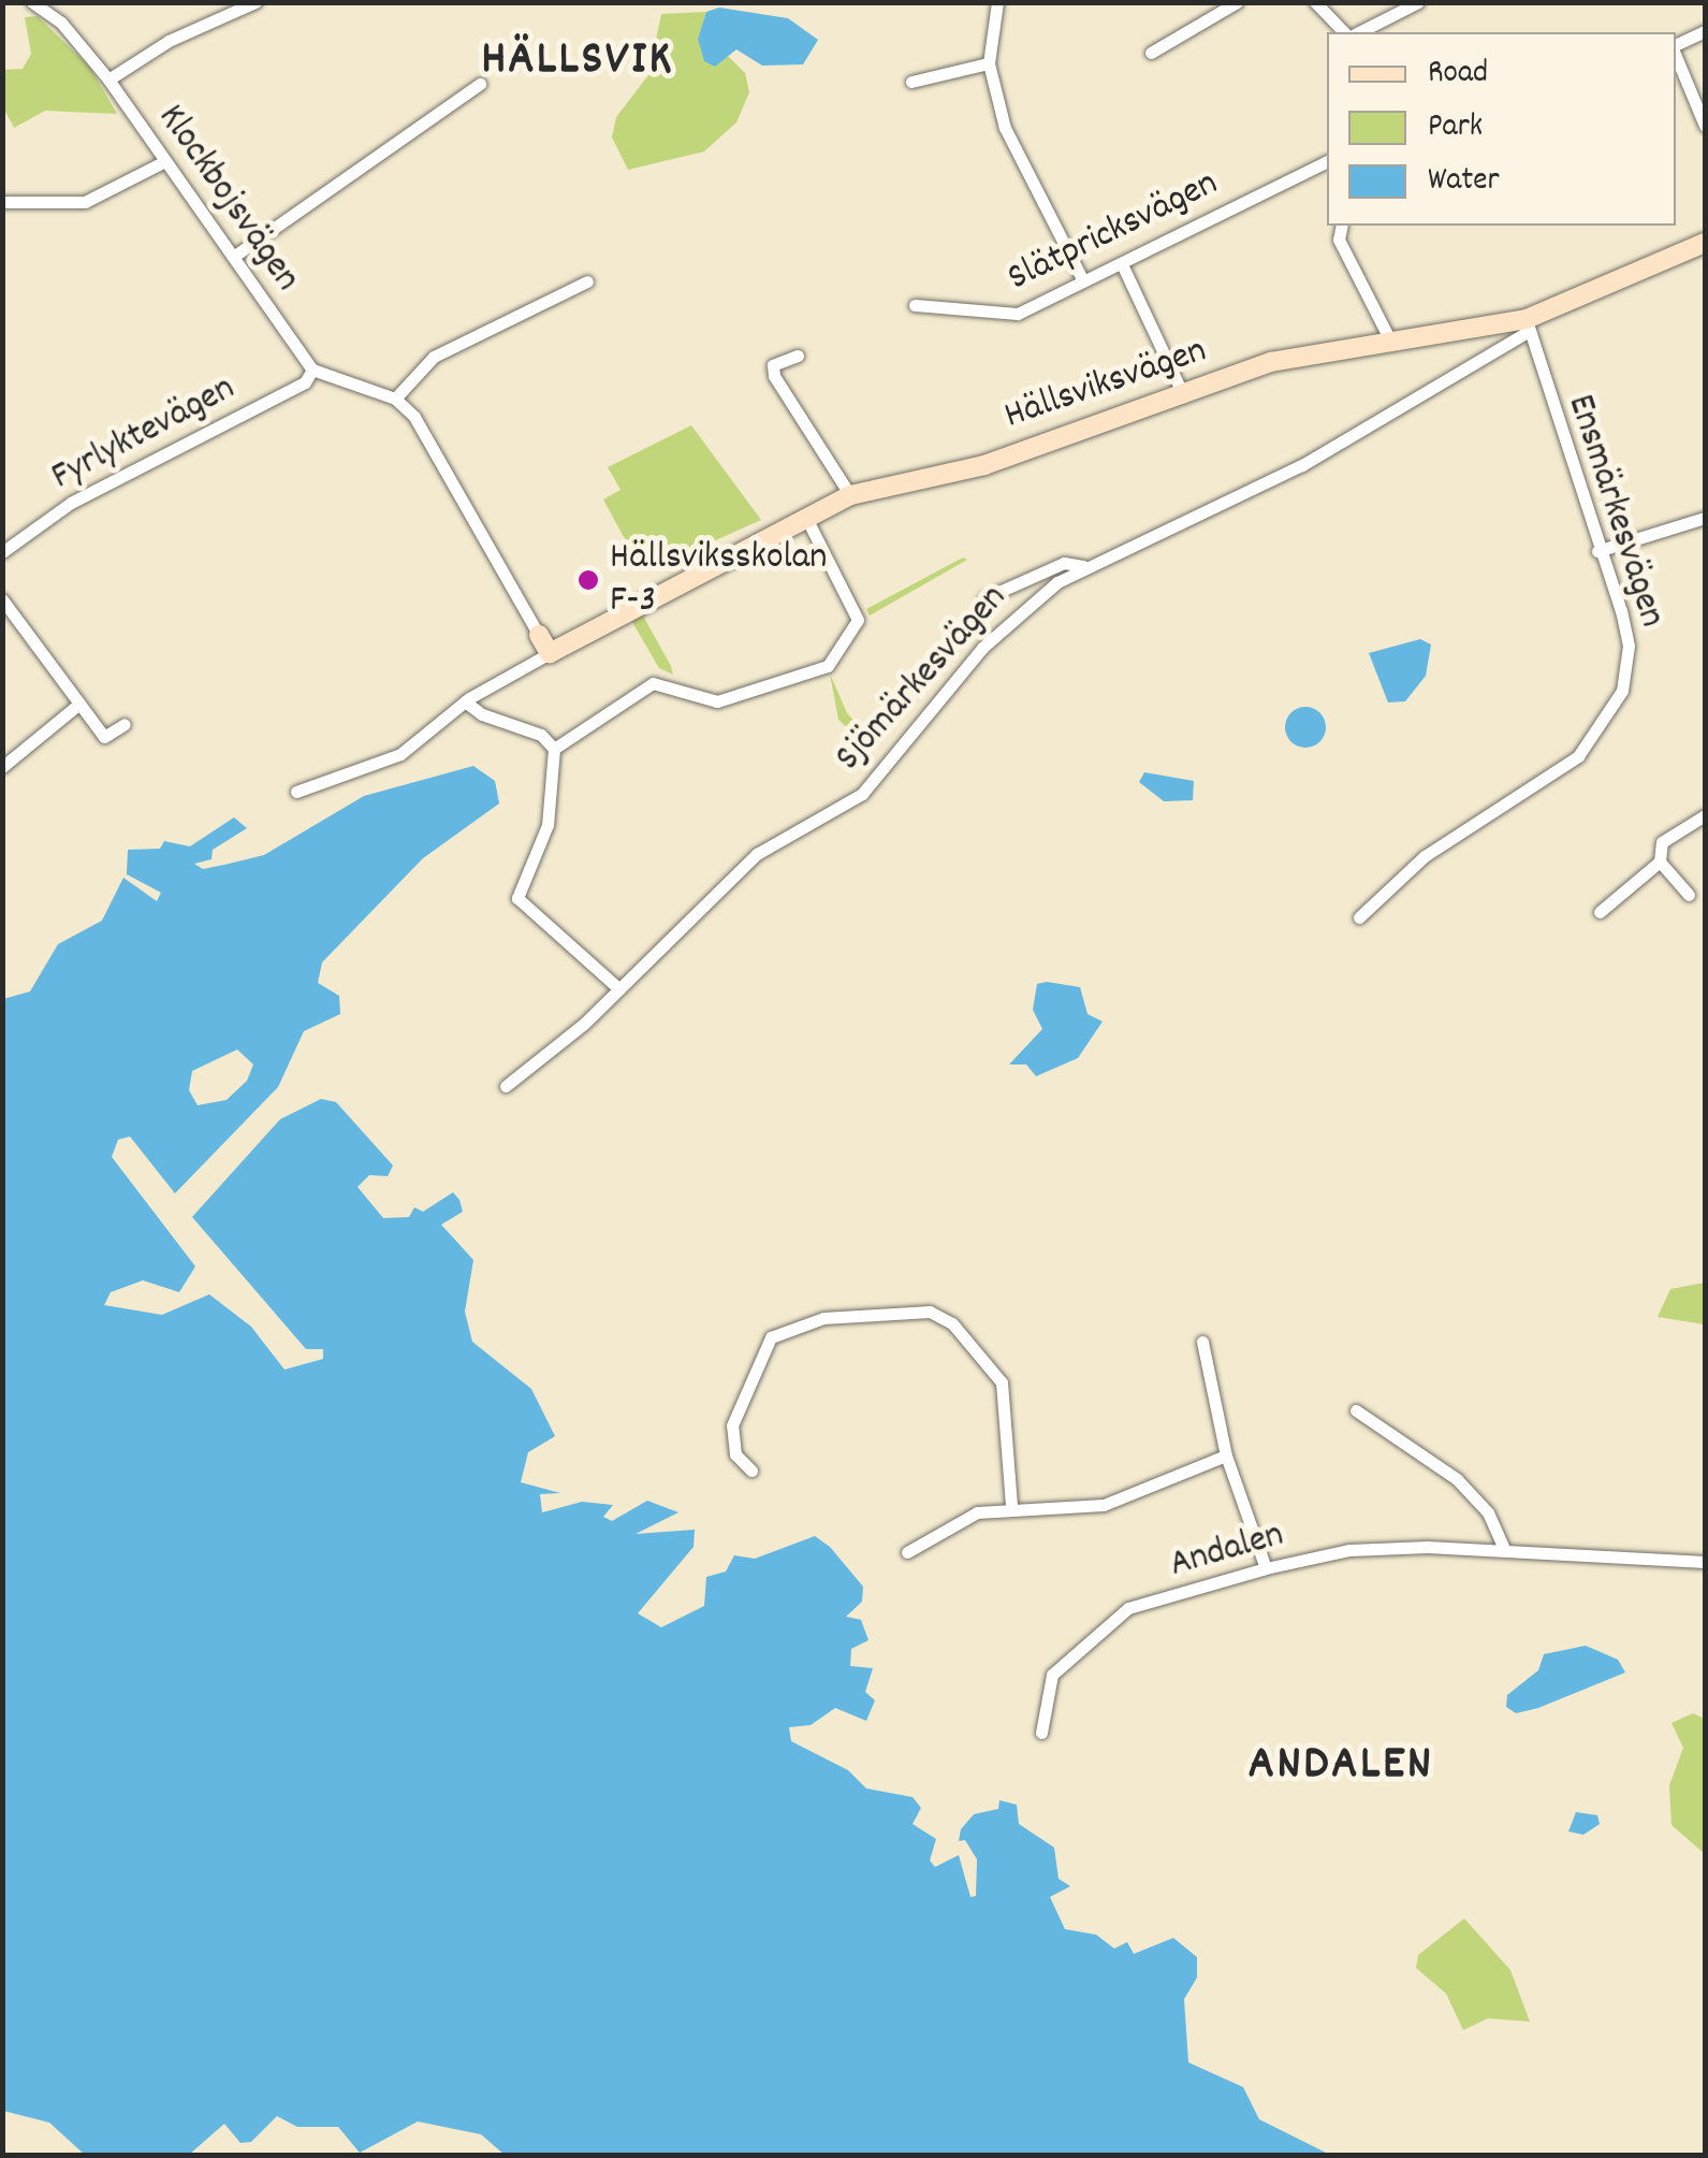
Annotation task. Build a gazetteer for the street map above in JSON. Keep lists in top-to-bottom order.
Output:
{
  "streets": {
    "street": [
      "Klockbojsvägen",
      "Slätpricksvägen",
      "Hällsviksvägen",
      "Fyrlyktevägen",
      "Ensmärkesvägen",
      "Sjömärkesvägen",
      "Andalen"
    ]
  },
  "crossings": [
    ["Klockbojsvägen", "Fyrlyktevägen"],
    ["Hällsviksvägen", "Ensmärkesvägen"],
    ["Hällsviksvägen", "Sjömärkesvägen"],
    ["Ensmärkesvägen", "Sjömärkesvägen"]
  ],
  "districts": ["HÄLLSVIK", "ANDALEN"],
  "places": ["Hällsviksskolan F-3"],
  "legend": ["Road", "Park", "Water"]
}
